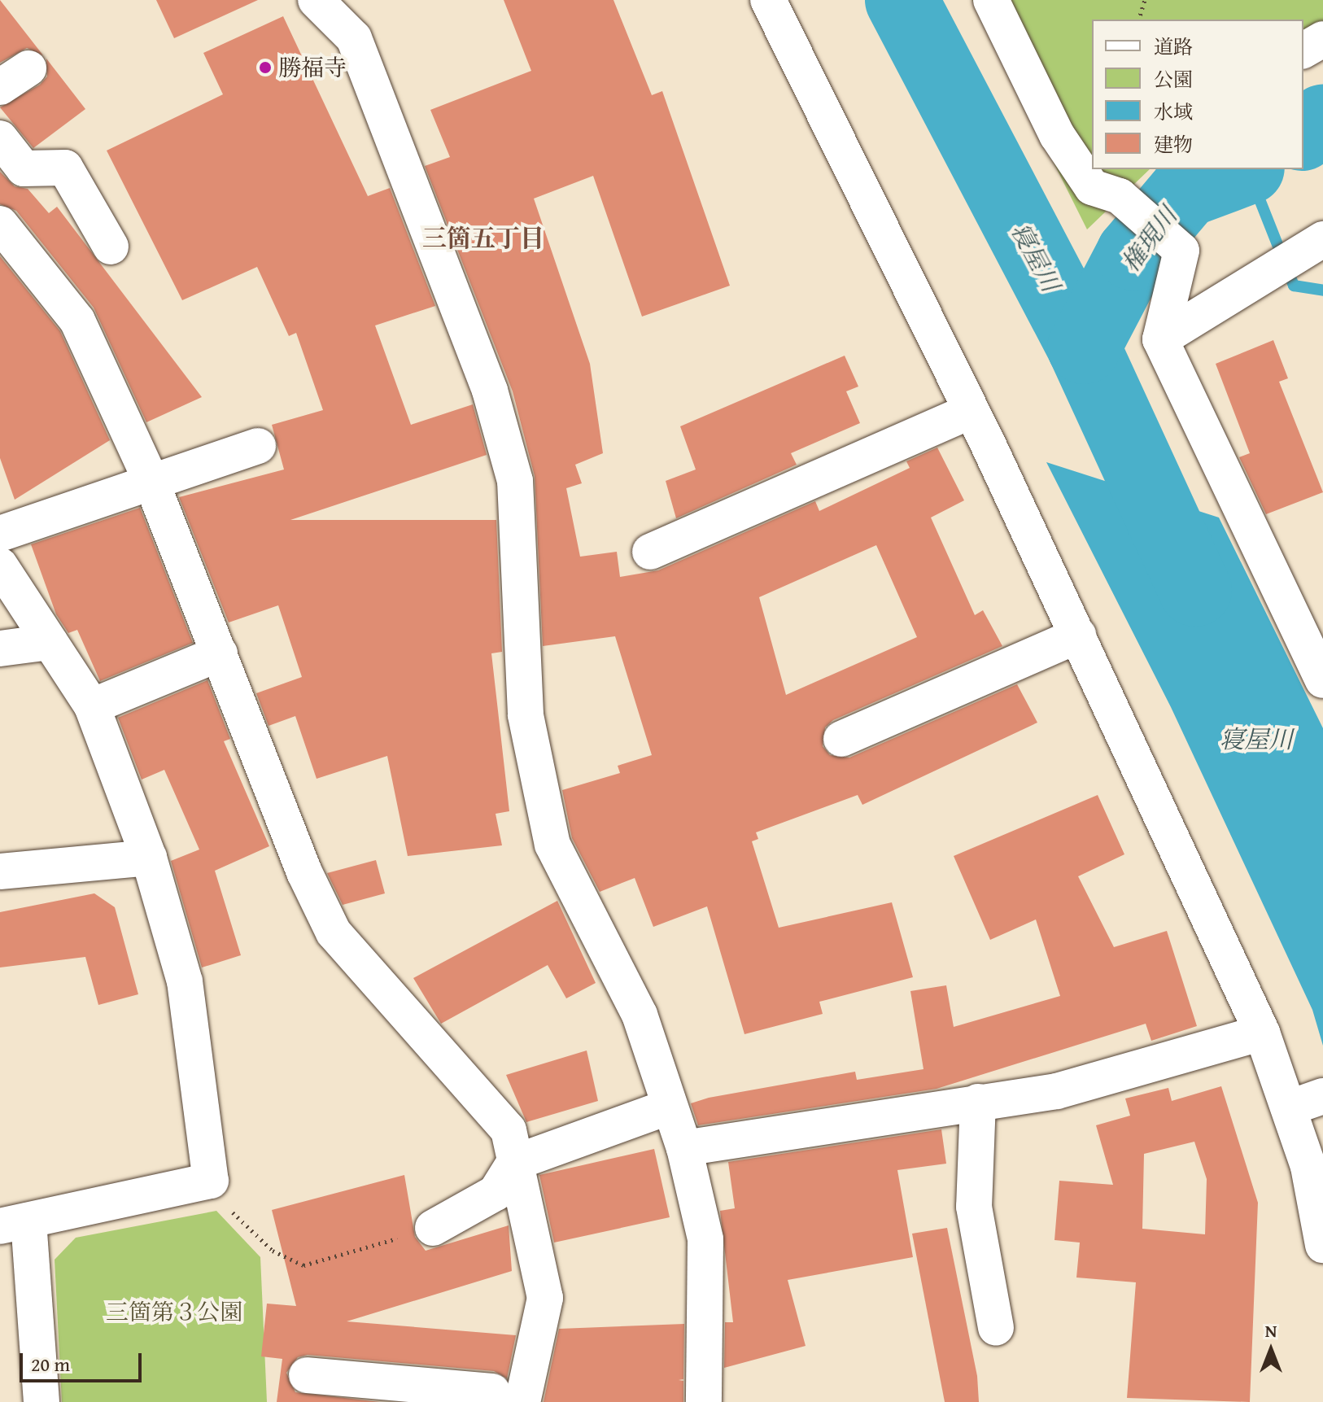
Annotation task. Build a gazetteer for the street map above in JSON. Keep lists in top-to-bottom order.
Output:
{
  "districts": ["三箇五丁目"],
  "water": ["権現川", "寝屋川"],
  "parks": ["三箇第３公園"],
  "places": ["勝福寺"],
  "legend": [
    "道路",
    "公園",
    "水域",
    "建物"
  ],
  "scale_bar": "20 m",
  "north": "top"
}
